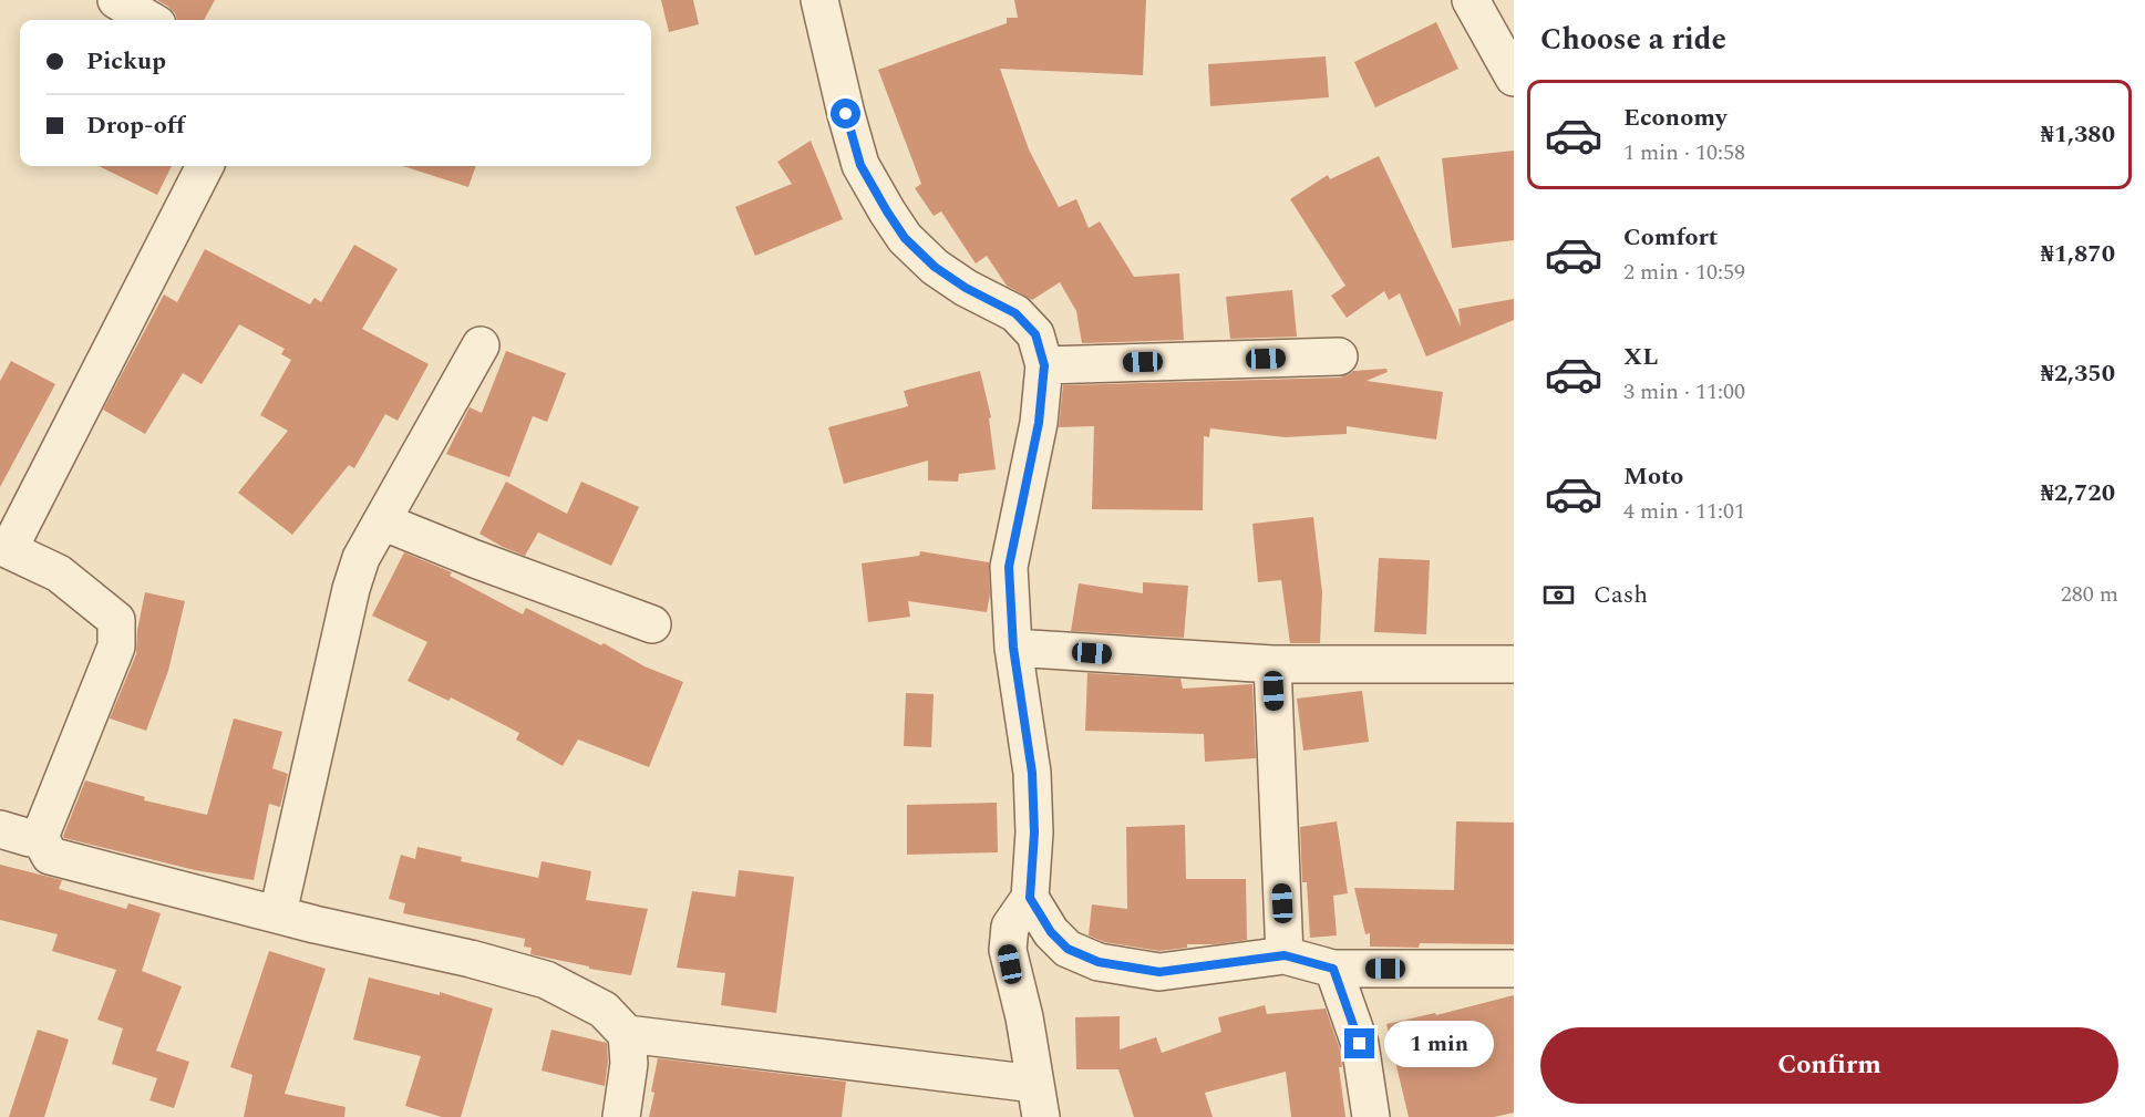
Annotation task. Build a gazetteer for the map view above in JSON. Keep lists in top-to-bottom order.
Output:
{
  "page": {
    "heading": "Choose a ride",
    "banner": ["Pickup", "Drop-off"],
    "list": [
      {
        "name": "Economy",
        "note": "1 min · 10:58",
        "value": "₦1,380"
      },
      {
        "name": "Comfort",
        "note": "2 min · 10:59",
        "value": "₦1,870"
      },
      {
        "name": "XL",
        "note": "3 min · 11:00",
        "value": "₦2,350"
      },
      {
        "name": "Moto",
        "note": "4 min · 11:01",
        "value": "₦2,720"
      }
    ],
    "pay": ["Cash", "280 m"],
    "buttons": "Confirm",
    "bubble": "1 min"
  }
}
